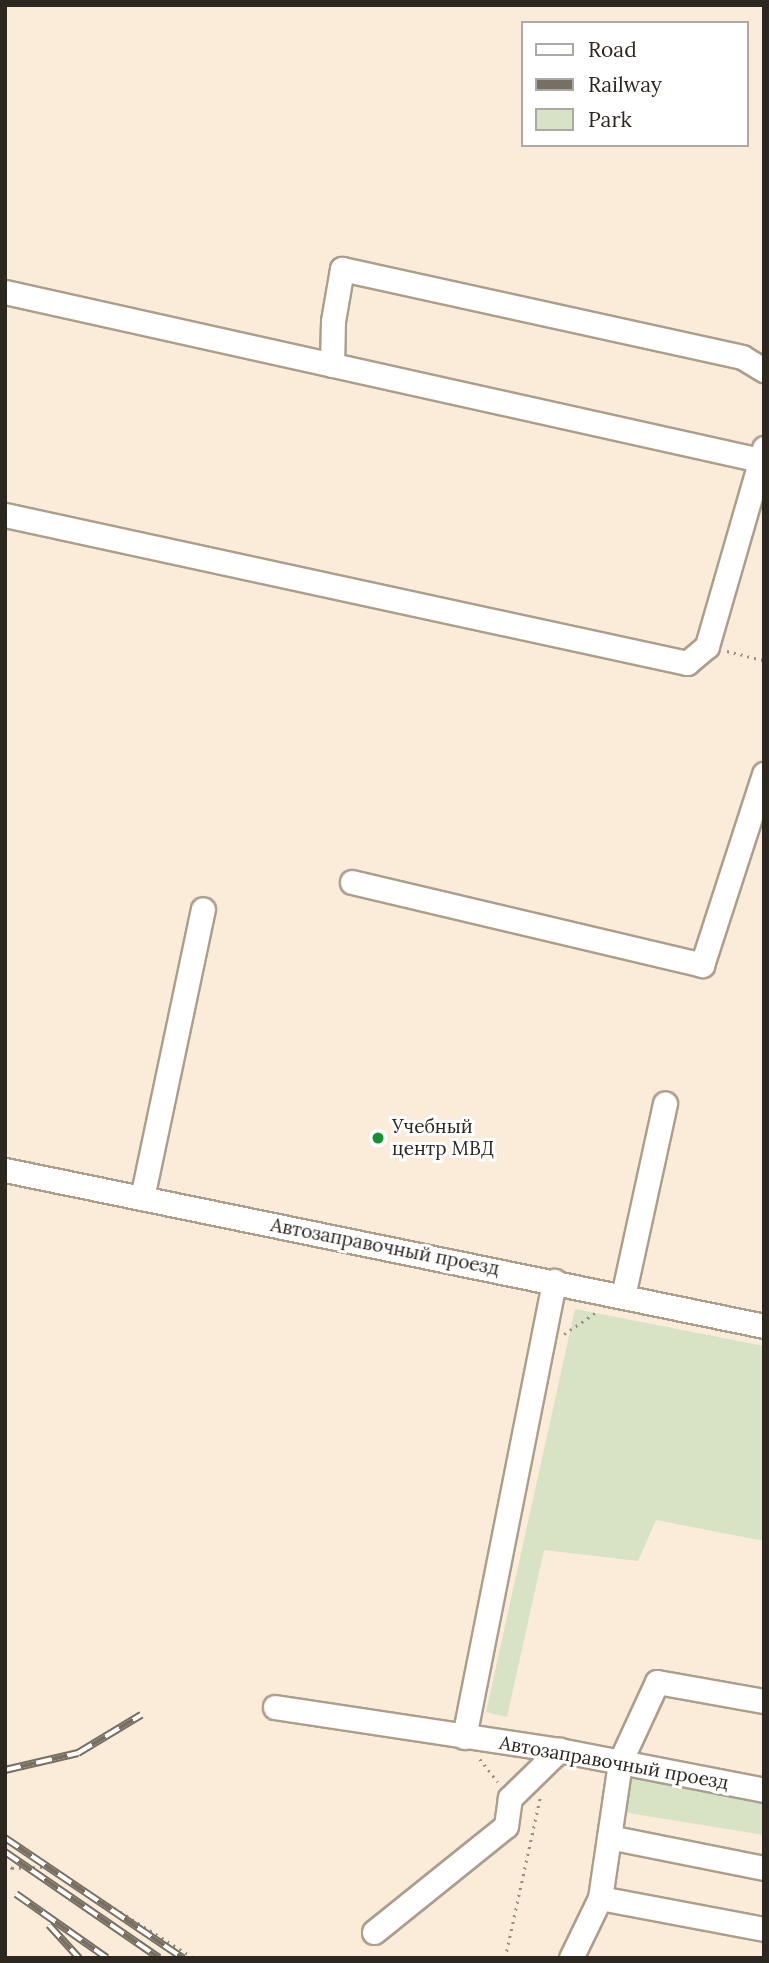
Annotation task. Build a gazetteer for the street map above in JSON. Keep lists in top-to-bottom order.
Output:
{
  "streets": {
    "street": ["Автозаправочный проезд"]
  },
  "places": ["Учебный центр МВД"],
  "legend": ["Road", "Railway", "Park"]
}
